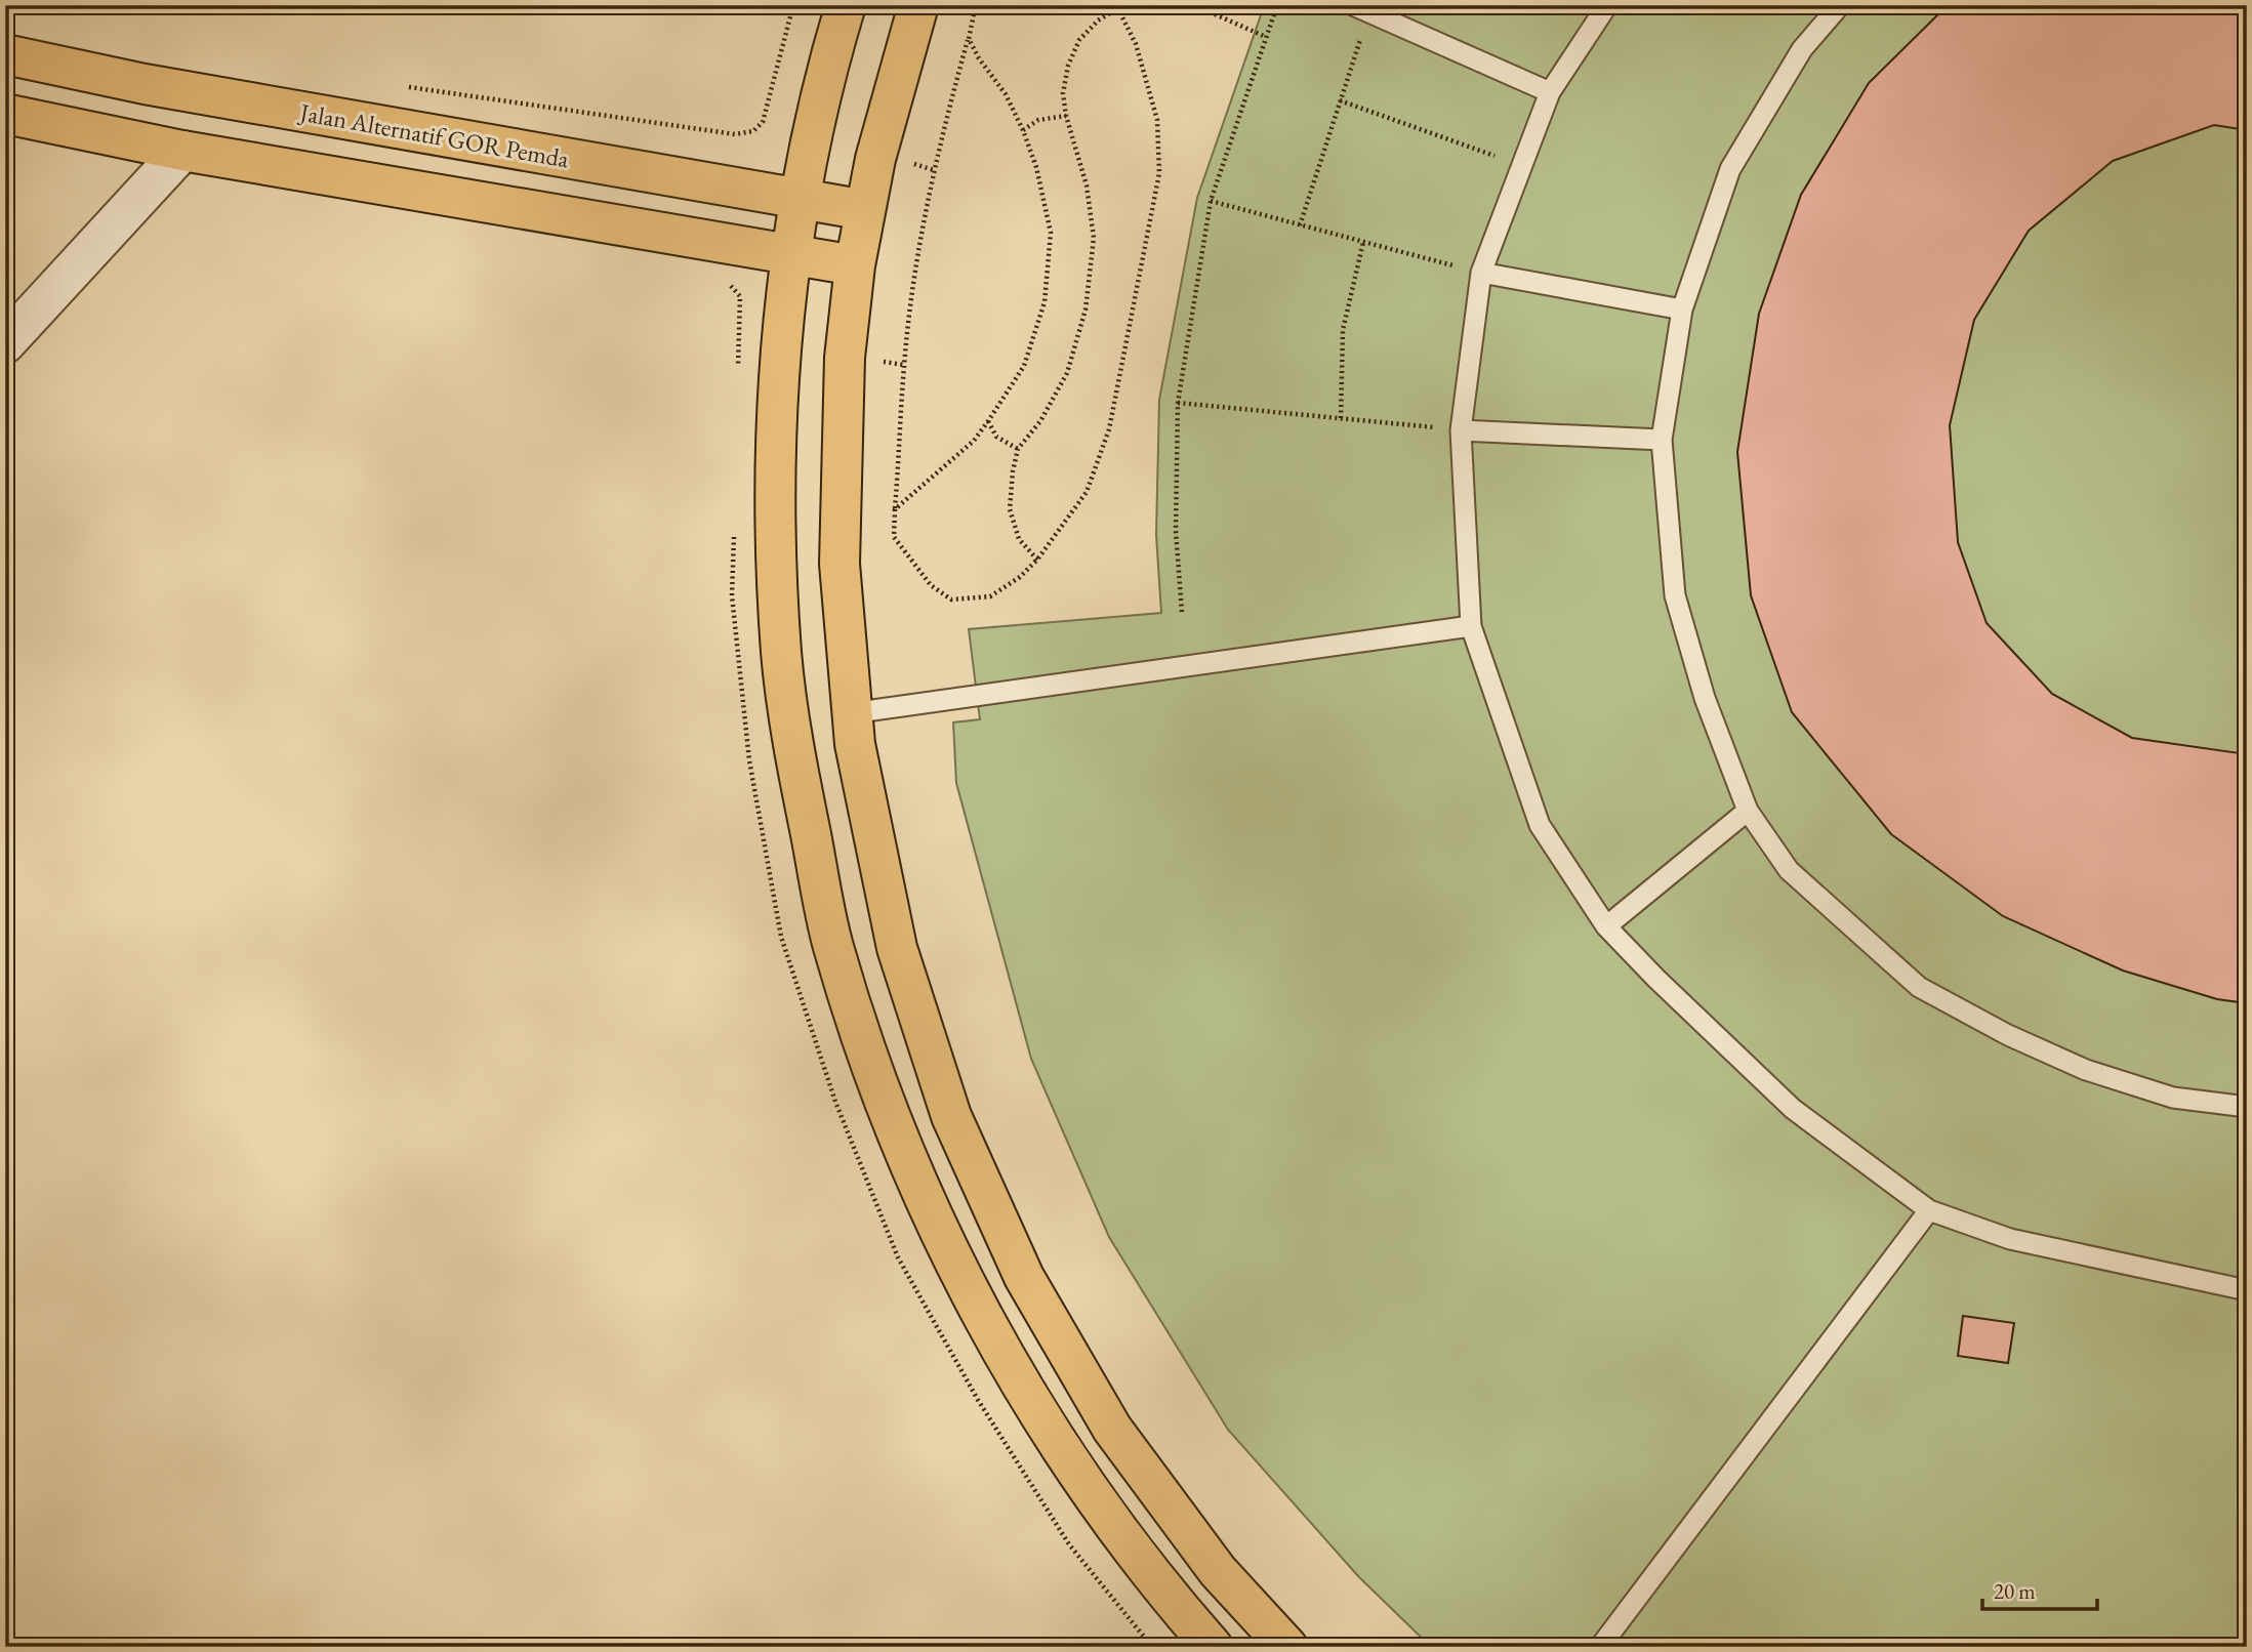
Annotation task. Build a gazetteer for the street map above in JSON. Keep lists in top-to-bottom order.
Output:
{
  "streets": {
    "main road": ["Jalan Alternatif GOR Pemda"]
  },
  "scale_bar": "20 m"
}
